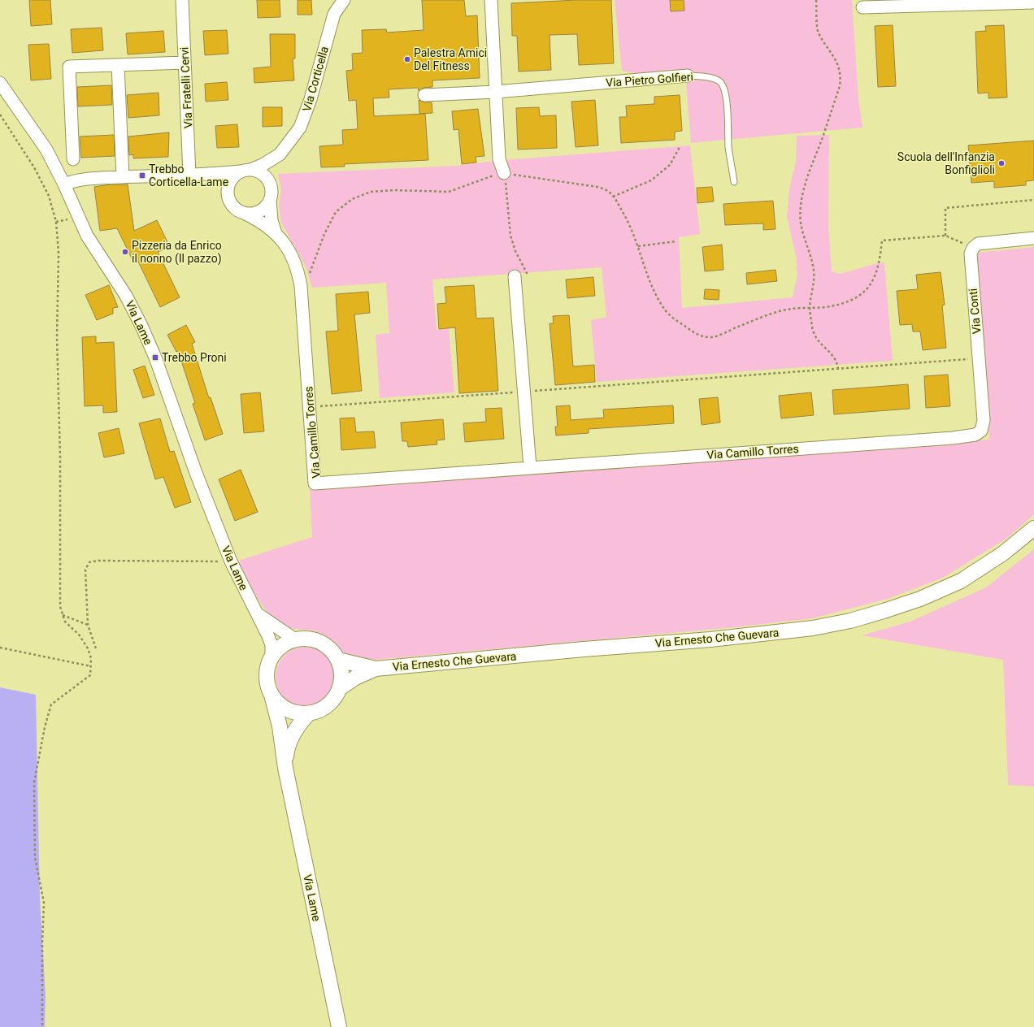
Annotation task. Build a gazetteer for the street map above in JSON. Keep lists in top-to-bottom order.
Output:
{
  "streets": {
    "street": [
      "Via Corticella",
      "Via Pietro Golfieri",
      "Via Fratelli Cervi",
      "Via Conti",
      "Via Lame",
      "Via Camillo Torres",
      "Via Ernesto Che Guevara"
    ]
  },
  "crossings": [
    ["Via Corticella", "Via Fratelli Cervi"],
    ["Via Corticella", "Via Lame"],
    ["Via Corticella", "Via Camillo Torres"],
    ["Via Conti", "Via Camillo Torres"],
    ["Via Lame", "Via Ernesto Che Guevara"]
  ],
  "places": {
    "other": ["Palestra Amici Del Fitness", "Scuola dell'Infanzia Bonfiglioli", "Pizzeria da Enrico il nonno (Il pazzo)"],
    "transit": ["Trebbo Corticella-Lame", "Trebbo Proni"]
  }
}
